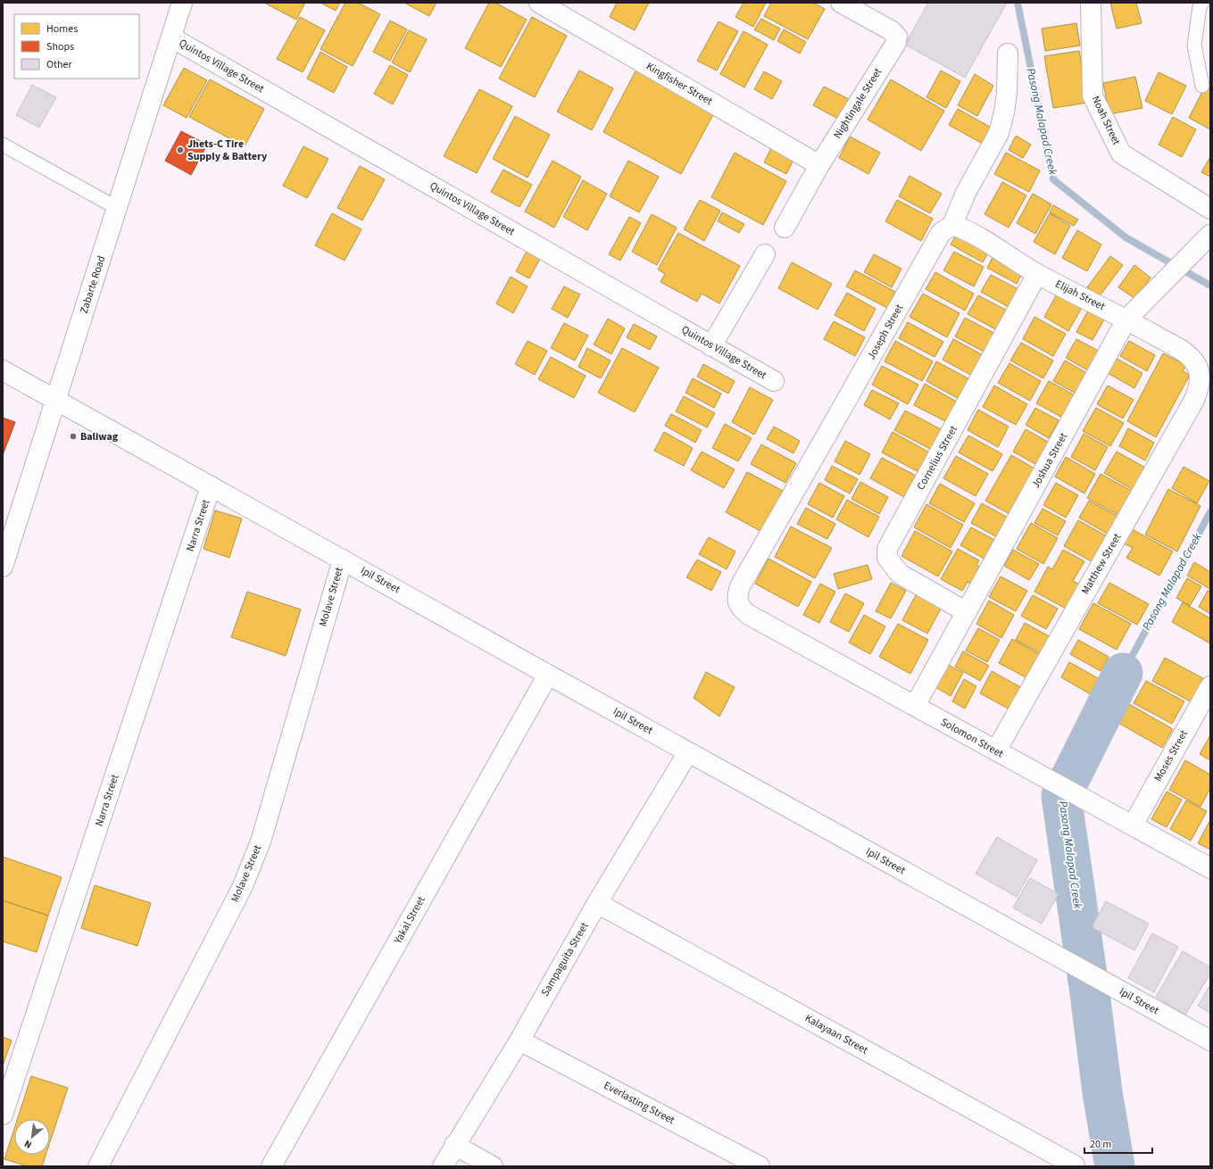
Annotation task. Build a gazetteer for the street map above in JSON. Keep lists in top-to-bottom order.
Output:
{
  "streets": {
    "street": [
      "Quintos Village Street",
      "Kingfisher Street",
      "Nightingale Street",
      "Noah Street",
      "Zabarte Road",
      "Elijah Street",
      "Joseph Street",
      "Cornelius Street",
      "Joshua Street",
      "Narra Street",
      "Matthew Street",
      "Ipil Street",
      "Molave Street",
      "Solomon Street",
      "Moses Street",
      "Yakal Street",
      "Sampaguita Street",
      "Kalayaan Street",
      "Everlasting Street"
    ]
  },
  "crossings": [
    ["Quintos Village Street", "Zabarte Road"],
    ["Kingfisher Street", "Nightingale Street"],
    ["Zabarte Road", "Ipil Street"],
    ["Elijah Street", "Joseph Street"],
    ["Elijah Street", "Cornelius Street"],
    ["Elijah Street", "Joshua Street"],
    ["Elijah Street", "Matthew Street"],
    ["Joseph Street", "Solomon Street"],
    ["Cornelius Street", "Joshua Street"],
    ["Joshua Street", "Solomon Street"],
    ["Narra Street", "Ipil Street"],
    ["Matthew Street", "Solomon Street"],
    ["Ipil Street", "Molave Street"],
    ["Ipil Street", "Yakal Street"],
    ["Ipil Street", "Sampaguita Street"],
    ["Solomon Street", "Moses Street"],
    ["Sampaguita Street", "Kalayaan Street"],
    ["Sampaguita Street", "Everlasting Street"]
  ],
  "water": ["Pasong Malapad Creek"],
  "places": ["Jhets-C Tire Supply & Battery", "Baliwag"],
  "legend": ["Homes", "Shops", "Other"],
  "scale_bar": "20 m",
  "north": "bottom left"
}
